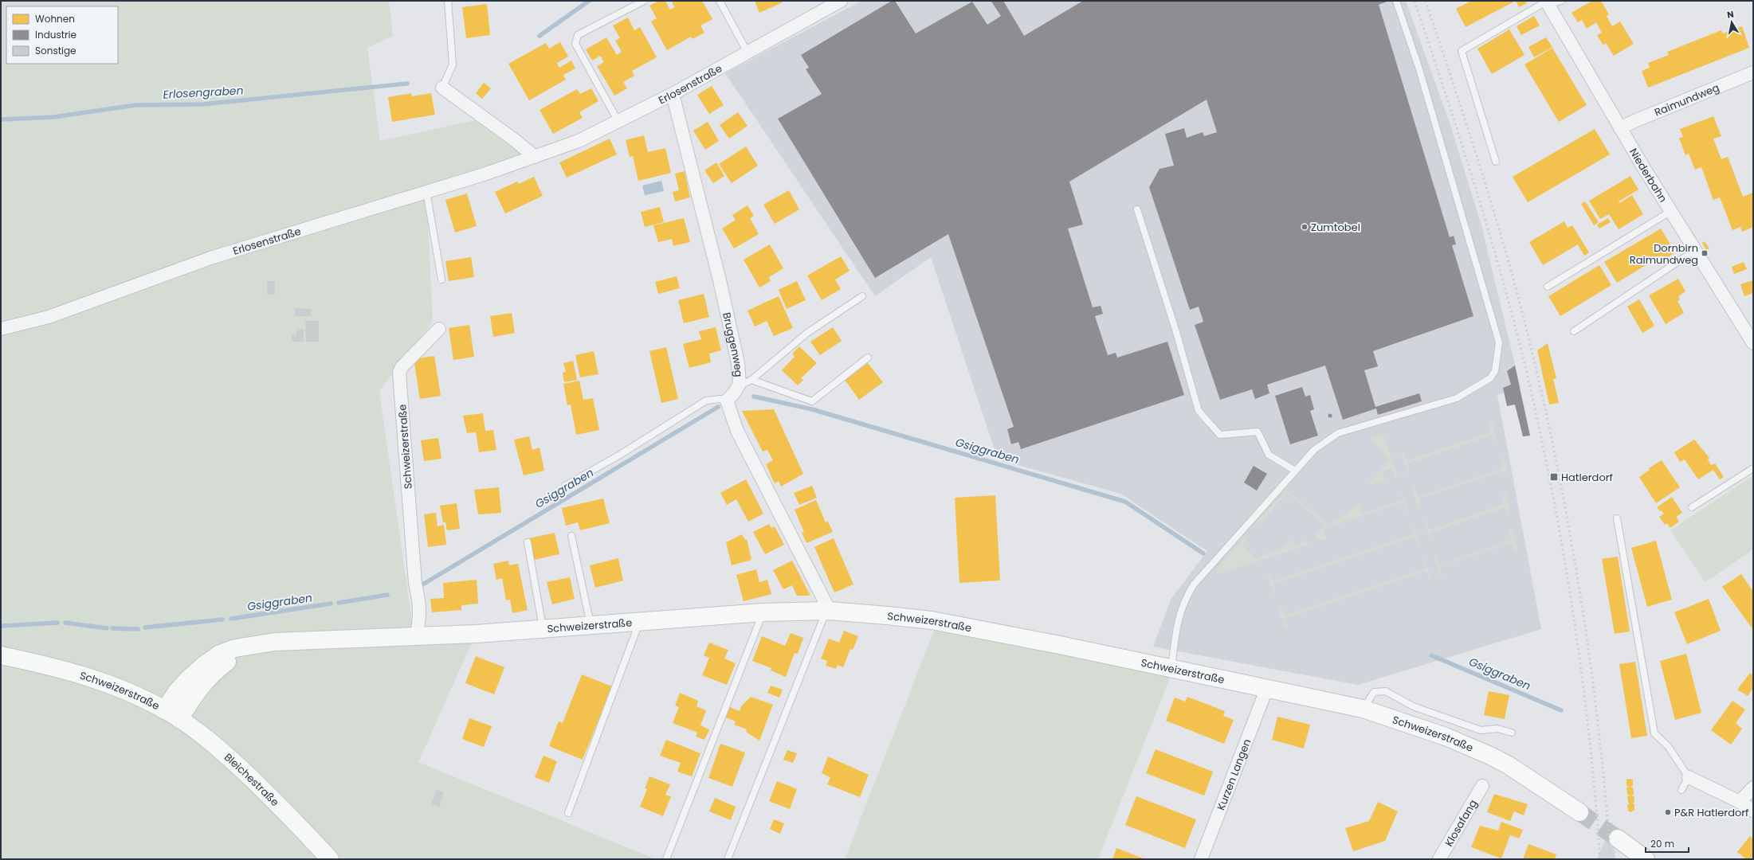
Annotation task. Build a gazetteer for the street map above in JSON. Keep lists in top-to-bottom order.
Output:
{
  "streets": {
    "street": [
      "Erlosenstraße",
      "Raimundweg",
      "Niederbahn",
      "Bruggenweg",
      "Schweizerstraße",
      "Kurzen Langen",
      "Bleichestraße",
      "Klosafang"
    ]
  },
  "crossings": [
    ["Erlosenstraße", "Bruggenweg"],
    ["Raimundweg", "Niederbahn"],
    ["Schweizerstraße", "Kurzen Langen"],
    ["Schweizerstraße", "Bleichestraße"]
  ],
  "water": ["Erlosengraben", "Gsiggraben"],
  "places": {
    "other": ["Zumtobel", "P&R Hatlerdorf"],
    "transit": ["Dornbirn Raimundweg", "Hatlerdorf"]
  },
  "legend": ["Wohnen", "Industrie", "Sonstige"],
  "scale_bar": "20 m",
  "north": "top"
}
